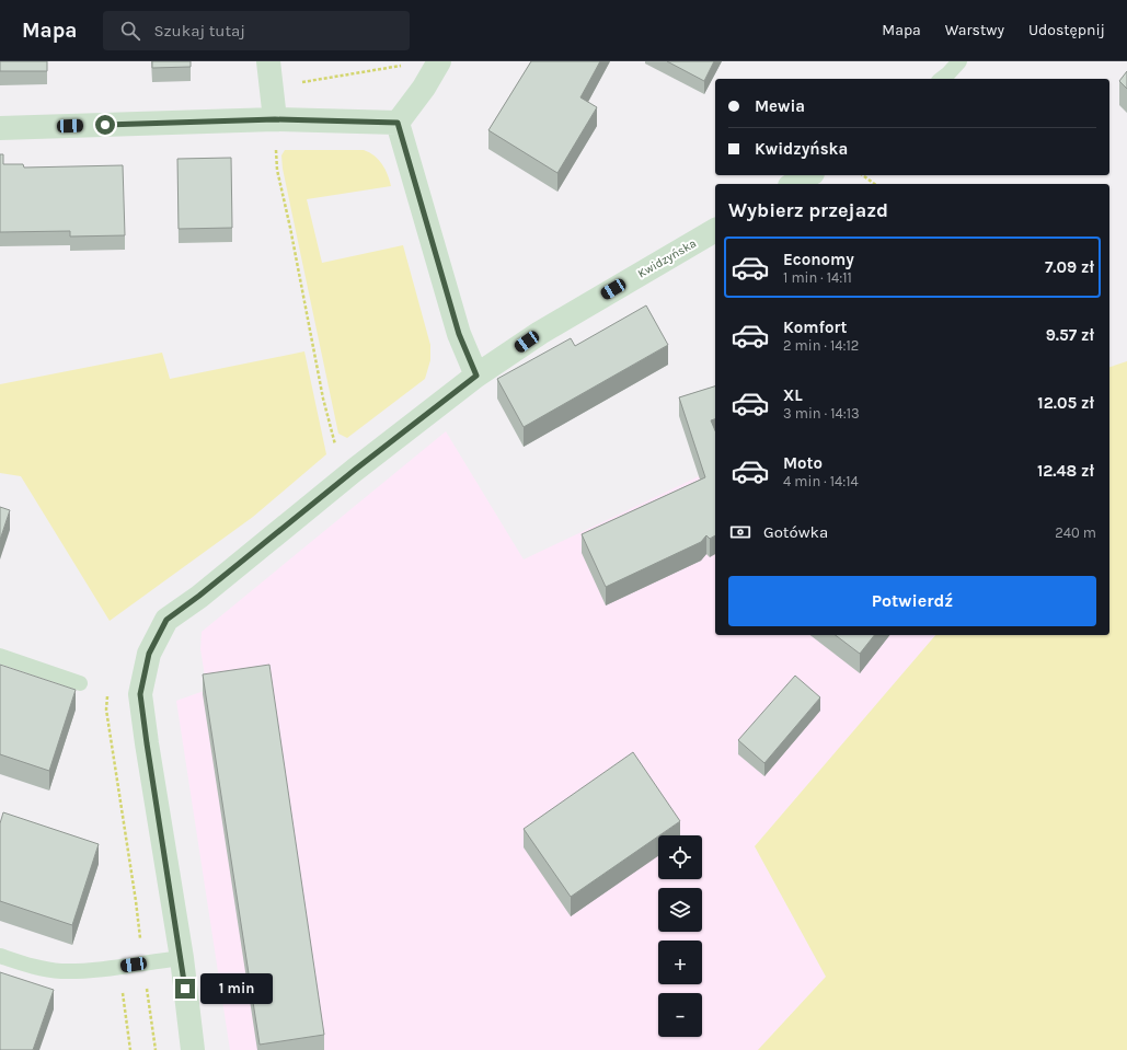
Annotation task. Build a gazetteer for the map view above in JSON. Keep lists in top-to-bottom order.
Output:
{
  "streets": {
    "street": ["Kwidzyńska"]
  },
  "page": {
    "header": "Mapa",
    "search": "Szukaj tutaj",
    "nav": ["Mapa", "Warstwy", "Udostępnij"],
    "banner": ["Mewia", "Kwidzyńska"],
    "heading": "Wybierz przejazd",
    "list": [
      {
        "name": "Economy",
        "note": "1 min · 14:11",
        "value": "7.09 zł"
      },
      {
        "name": "Komfort",
        "note": "2 min · 14:12",
        "value": "9.57 zł"
      },
      {
        "name": "XL",
        "note": "3 min · 14:13",
        "value": "12.05 zł"
      },
      {
        "name": "Moto",
        "note": "4 min · 14:14",
        "value": "12.48 zł"
      }
    ],
    "pay": ["Gotówka", "240 m"],
    "buttons": "Potwierdź",
    "map_buttons": ["+", "−"],
    "bubble": "1 min"
  }
}
